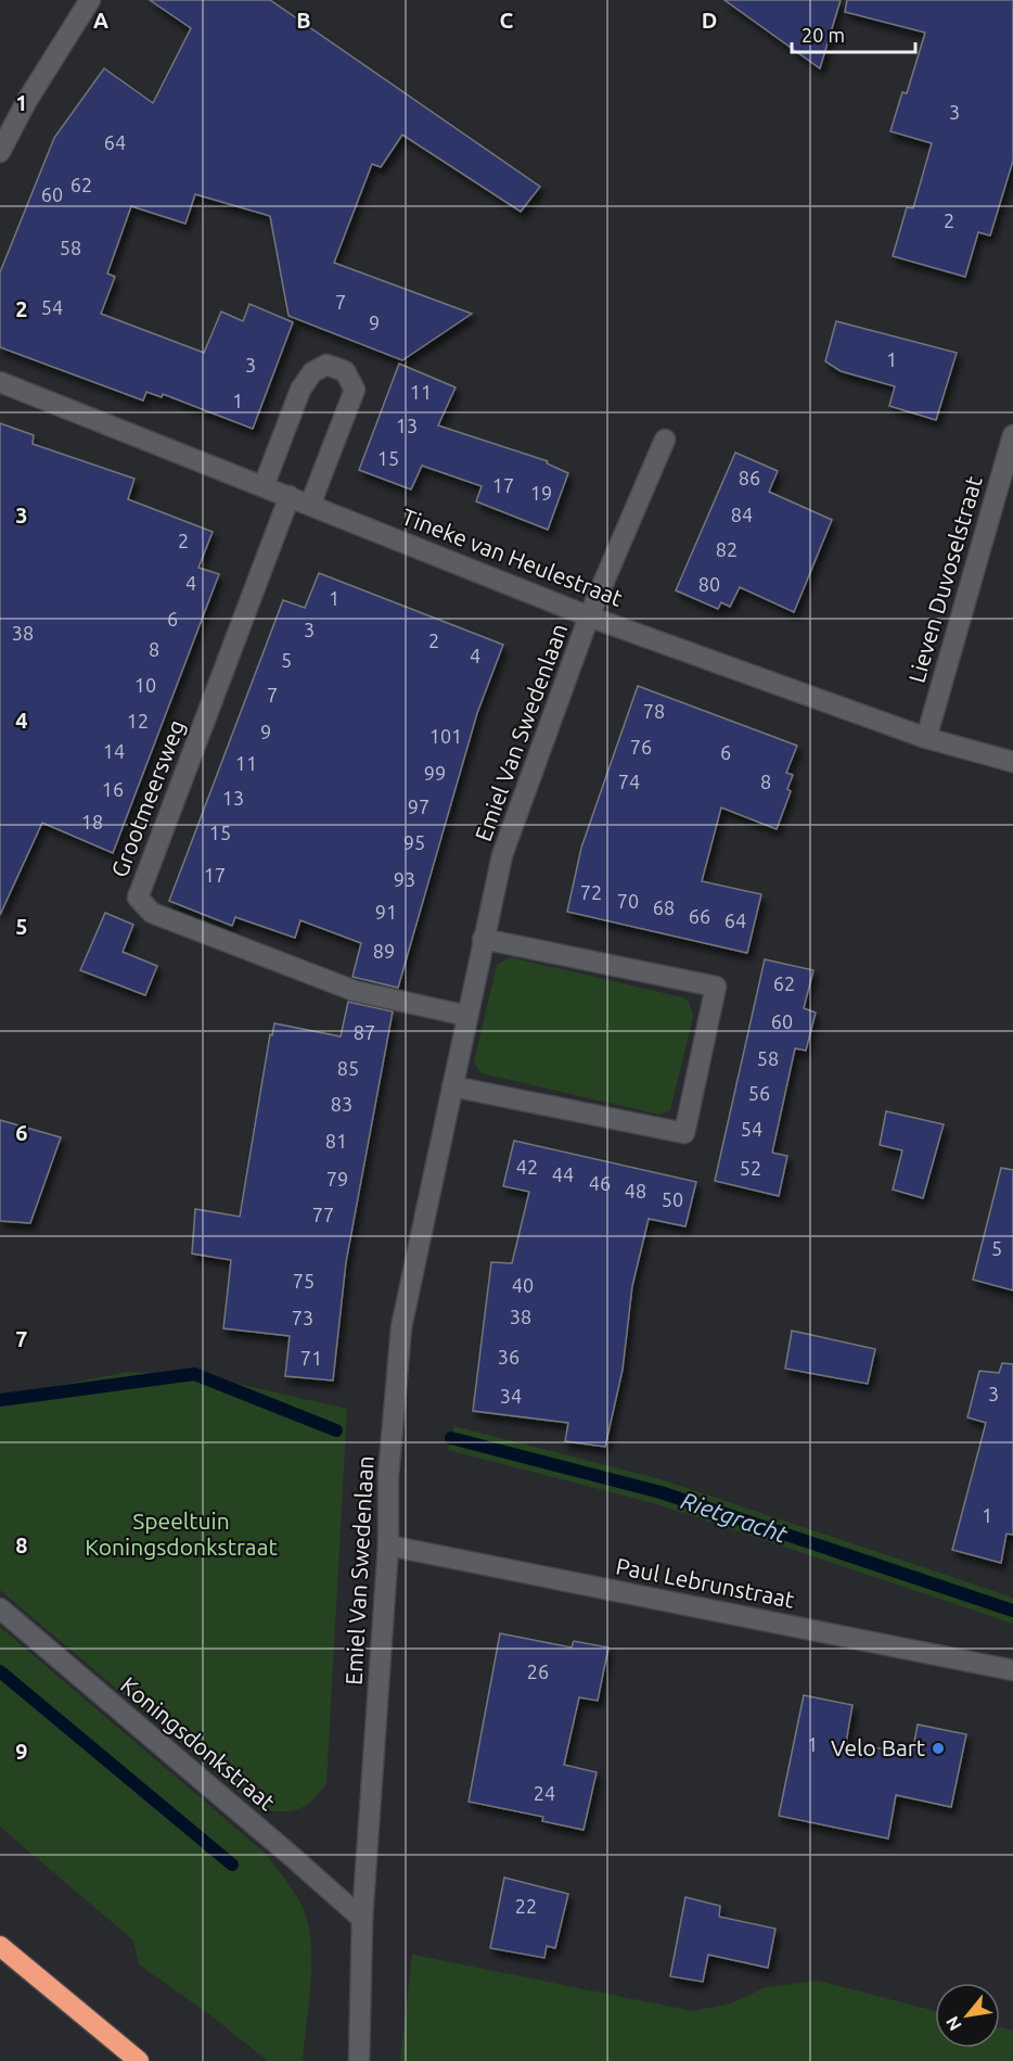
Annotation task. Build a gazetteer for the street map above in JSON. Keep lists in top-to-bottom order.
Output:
{
  "streets": {
    "street": [
      "Tineke van Heulestraat",
      "Lieven Duvoselstraat",
      "Emiel Van Swedenlaan",
      "Grootmeersweg",
      "Paul Lebrunstraat",
      "Koningsdonkstraat"
    ]
  },
  "crossings": [
    ["Tineke van Heulestraat", "Lieven Duvoselstraat"],
    ["Tineke van Heulestraat", "Emiel Van Swedenlaan"],
    ["Tineke van Heulestraat", "Grootmeersweg"],
    ["Emiel Van Swedenlaan", "Grootmeersweg"],
    ["Emiel Van Swedenlaan", "Paul Lebrunstraat"],
    ["Emiel Van Swedenlaan", "Koningsdonkstraat"]
  ],
  "water": ["Rietgracht"],
  "parks": ["Speeltuin Koningsdonkstraat"],
  "places": ["Velo Bart"],
  "house_numbers": [
    "3",
    "64",
    "62",
    "60",
    "2",
    "58",
    "7",
    "54",
    "9",
    "1",
    "3",
    "11",
    "1",
    "13",
    "15",
    "86",
    "17",
    "19",
    "84",
    "2",
    "82",
    "4",
    "80",
    "1",
    "6",
    "3",
    "38",
    "2",
    "8",
    "4",
    "5",
    "10",
    "7",
    "78",
    "12",
    "9",
    "101",
    "76",
    "14",
    "6",
    "11",
    "99",
    "74",
    "8",
    "16",
    "13",
    "97",
    "18",
    "15",
    "95",
    "17",
    "93",
    "72",
    "70",
    "68",
    "91",
    "66",
    "64",
    "89",
    "62",
    "60",
    "87",
    "58",
    "85",
    "56",
    "83",
    "54",
    "81",
    "42",
    "52",
    "44",
    "79",
    "46",
    "48",
    "50",
    "77",
    "5",
    "75",
    "40",
    "38",
    "73",
    "36",
    "71",
    "3",
    "34",
    "1",
    "26",
    "1",
    "24",
    "22"
  ],
  "scale_bar": "20 m",
  "north": "bottom left",
  "grid": {
    "columns": [
      "A",
      "B",
      "C",
      "D"
    ],
    "rows": [
      "1",
      "2",
      "3",
      "4",
      "5",
      "6",
      "7",
      "8",
      "9"
    ]
  }
}
